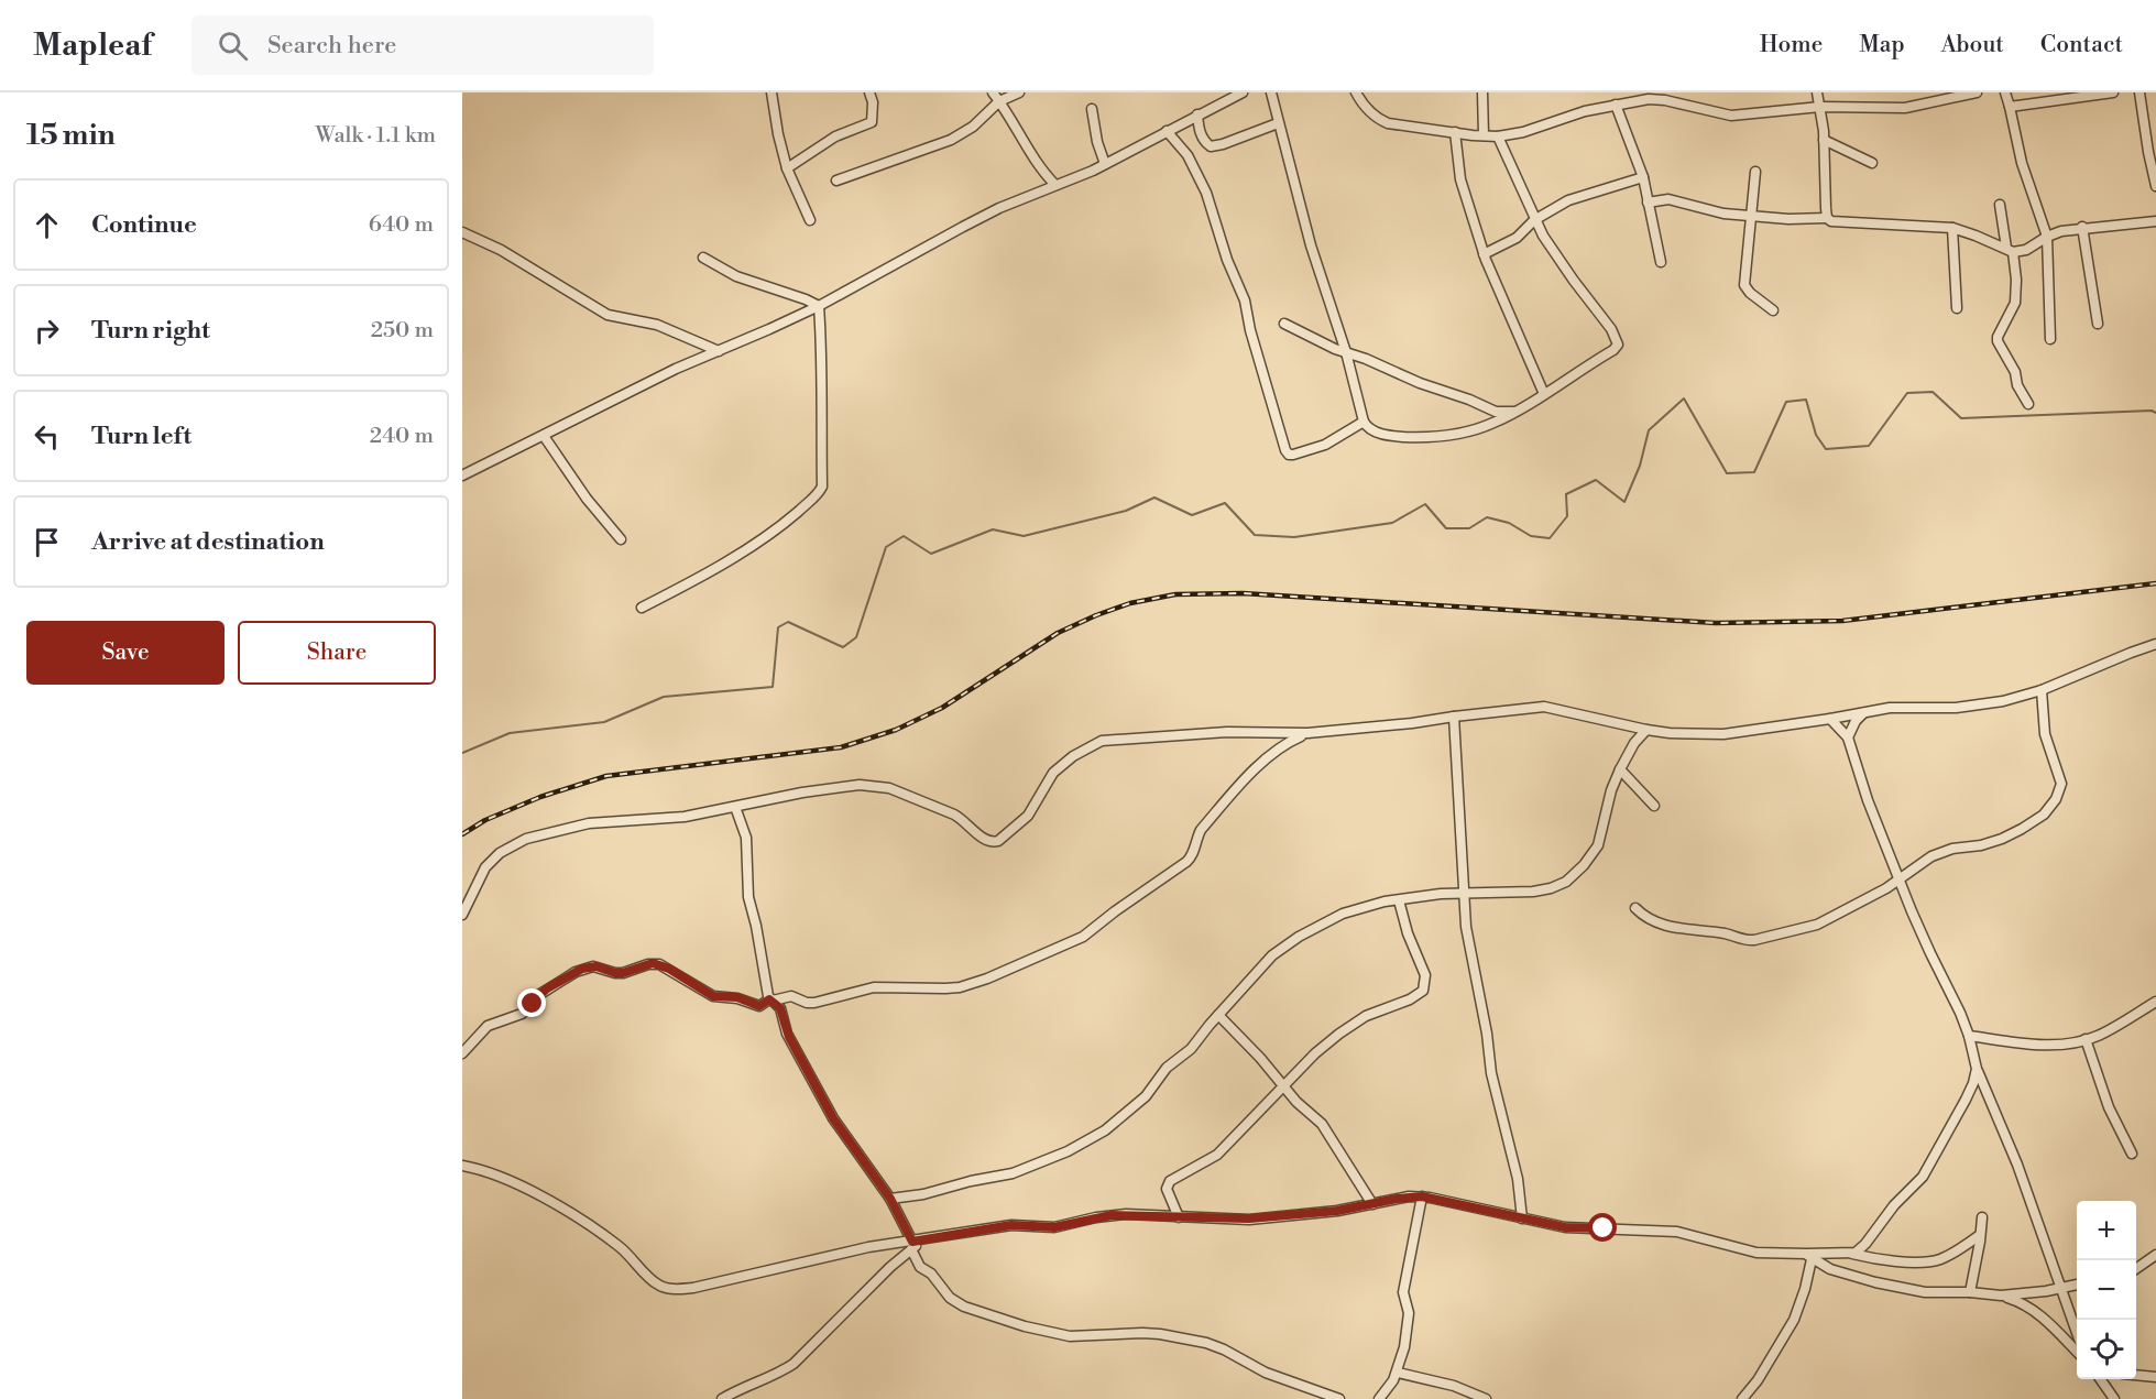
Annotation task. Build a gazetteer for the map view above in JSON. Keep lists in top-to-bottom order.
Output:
{
  "page": {
    "header": "Mapleaf",
    "search": "Search here",
    "nav": [
      "Home",
      "Map",
      "About",
      "Contact"
    ],
    "heading": ["15 min", "Walk · 1.1 km"],
    "list": [
      ["Continue", "640 m"],
      ["Turn right", "250 m"],
      ["Turn left", "240 m"],
      "Arrive at destination"
    ],
    "buttons": ["Save", "Share"],
    "map_buttons": ["+", "−"]
  }
}
